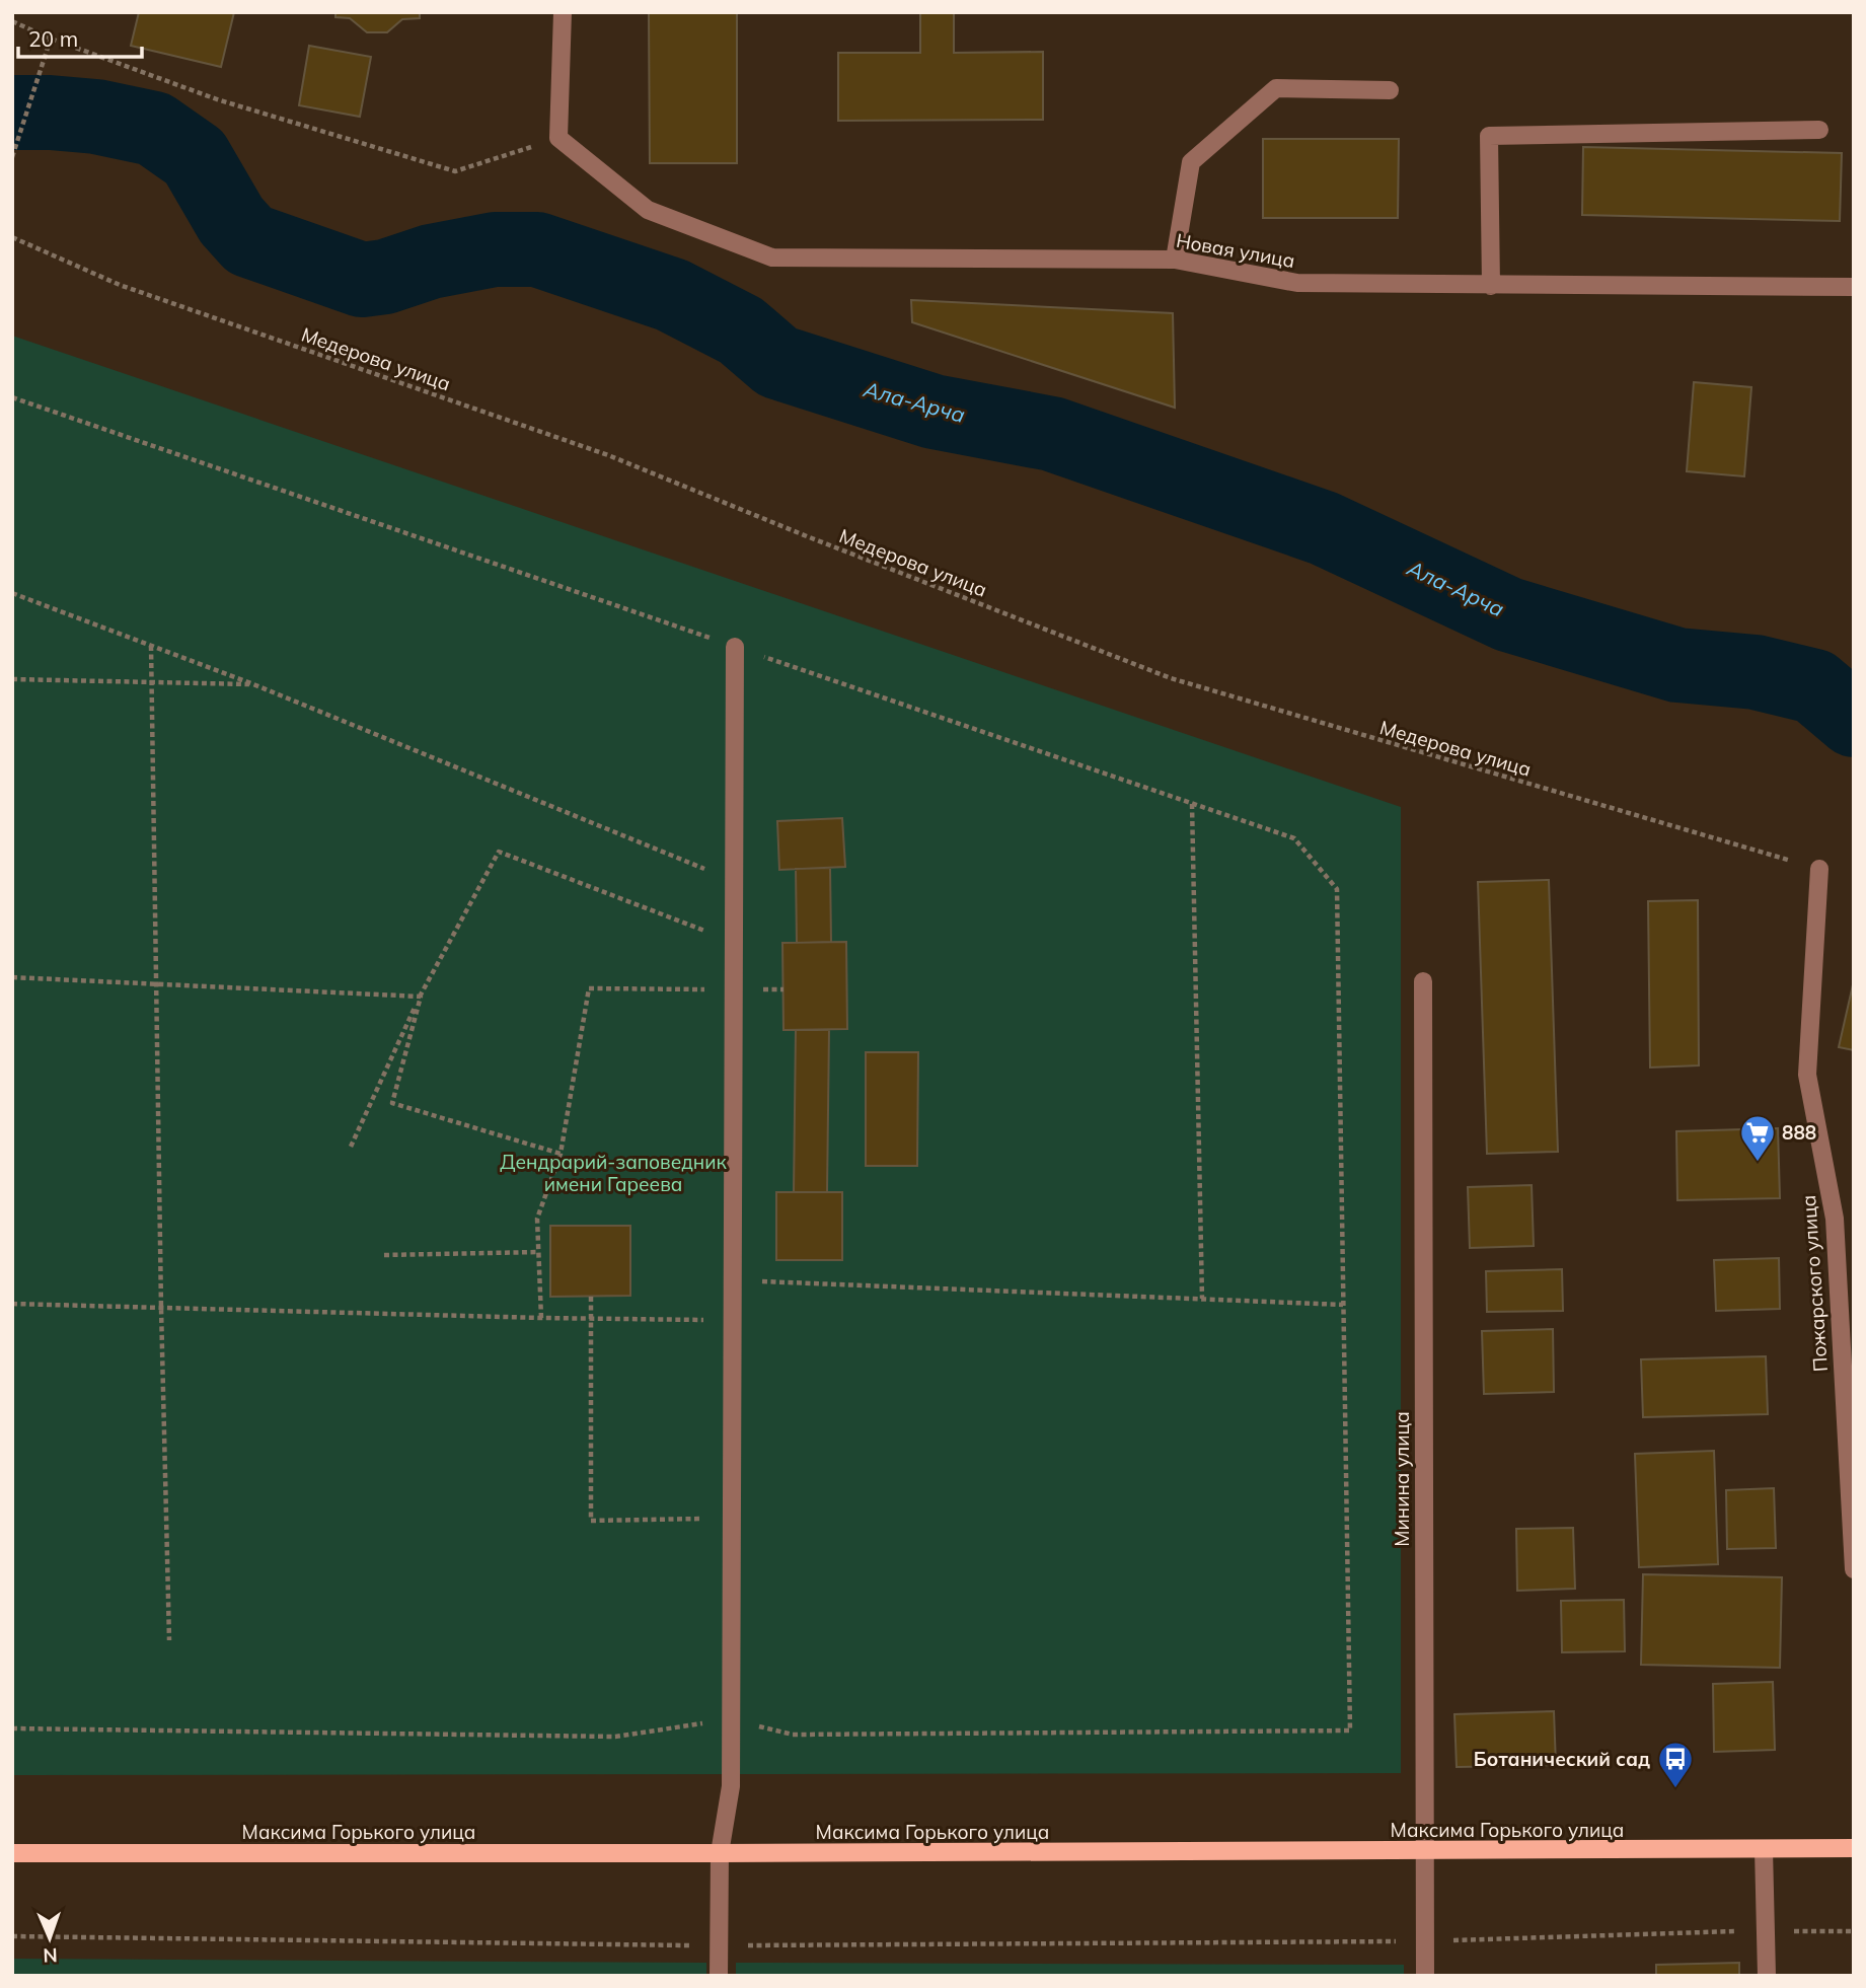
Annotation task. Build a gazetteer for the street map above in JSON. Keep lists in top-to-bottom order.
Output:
{
  "streets": {
    "main road": ["Максима Горького улица"],
    "street": ["Новая улица", "Пожарского улица", "Минина улица"],
    "path": ["Медерова улица"]
  },
  "crossings": [
    ["Медерова улица", "Пожарского улица"],
    ["Минина улица", "Максима Горького улица"]
  ],
  "water": ["Ала-Арча"],
  "parks": ["Дендрарий-заповедник имени Гареева"],
  "places": {
    "supermarket": ["888"],
    "bus stop": ["Ботанический сад"]
  },
  "scale_bar": "20 m",
  "north": "bottom"
}
